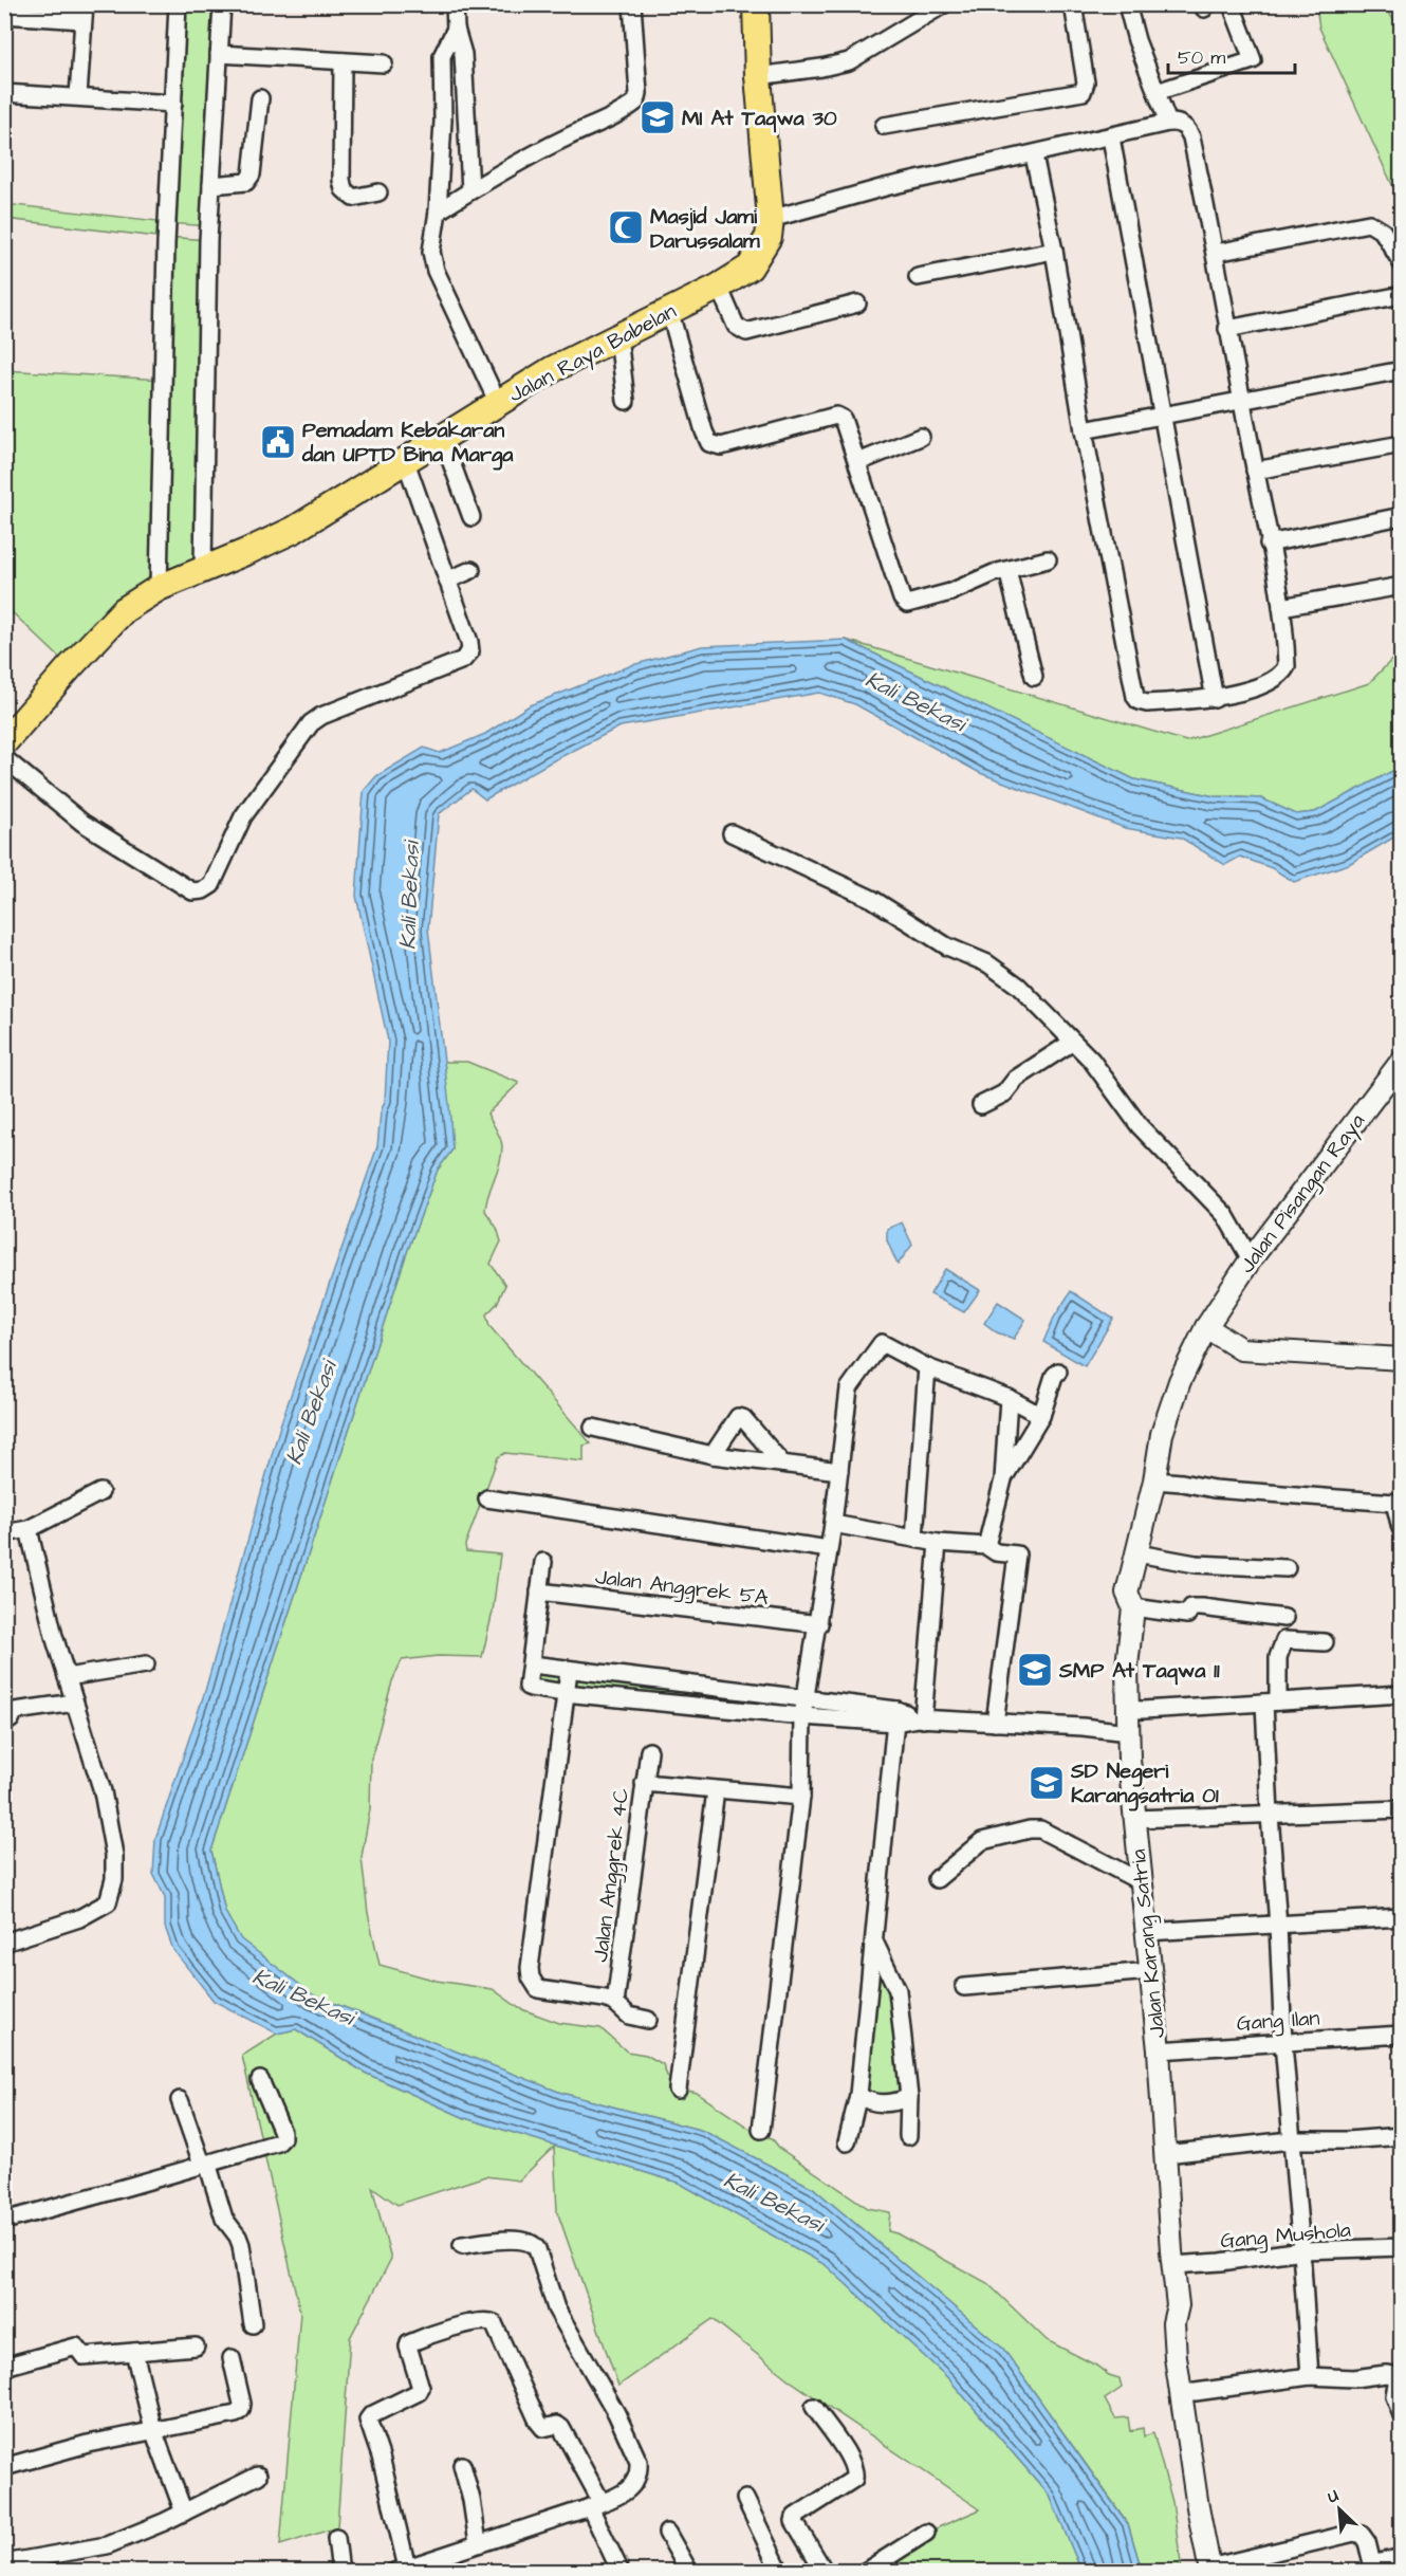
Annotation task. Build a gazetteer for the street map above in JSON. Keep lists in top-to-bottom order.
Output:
{
  "streets": {
    "main road": ["Jalan Raya Babelan"],
    "street": [
      "Jalan Pisangan Raya",
      "Jalan Anggrek 5A",
      "Jalan Anggrek 4C",
      "Jalan Karang Satria",
      "Gang Ilan",
      "Gang Mushola"
    ]
  },
  "crossings": [
    ["Jalan Pisangan Raya", "Jalan Karang Satria"],
    ["Jalan Karang Satria", "Gang Ilan"],
    ["Jalan Karang Satria", "Gang Mushola"]
  ],
  "water": ["Kali Bekasi"],
  "places": {
    "school or university": ["MI At Taqwa 30", "SMP At Taqwa 11", "SD Negeri Karangsatria 01"],
    "mosque": ["Masjid Jami Darussalam"],
    "public building": ["Pemadam Kebakaran dan UPTD Bina Marga"]
  },
  "scale_bar": "50 m",
  "north": "top left"
}
